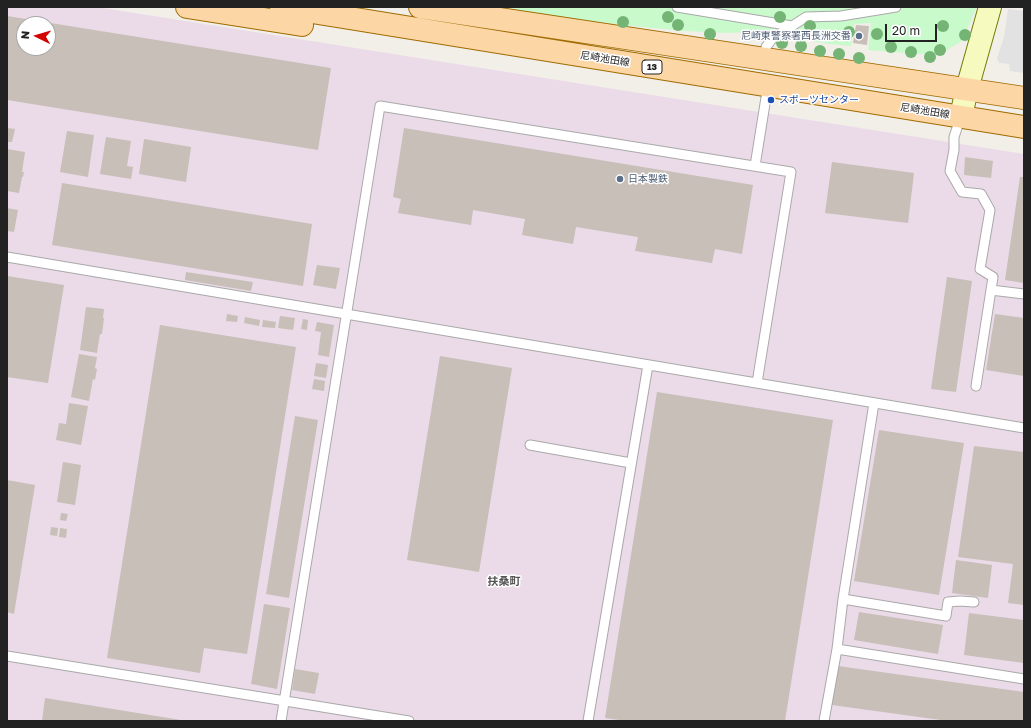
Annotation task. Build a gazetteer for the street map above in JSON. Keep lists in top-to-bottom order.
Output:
{
  "streets": {
    "main road": ["尼崎池田線", "13"]
  },
  "districts": ["扶桑町"],
  "places": ["尼崎東警察署西長洲交番", "スポーツセンター", "日本製鉄"],
  "scale_bar": "20 m",
  "north": "left"
}
